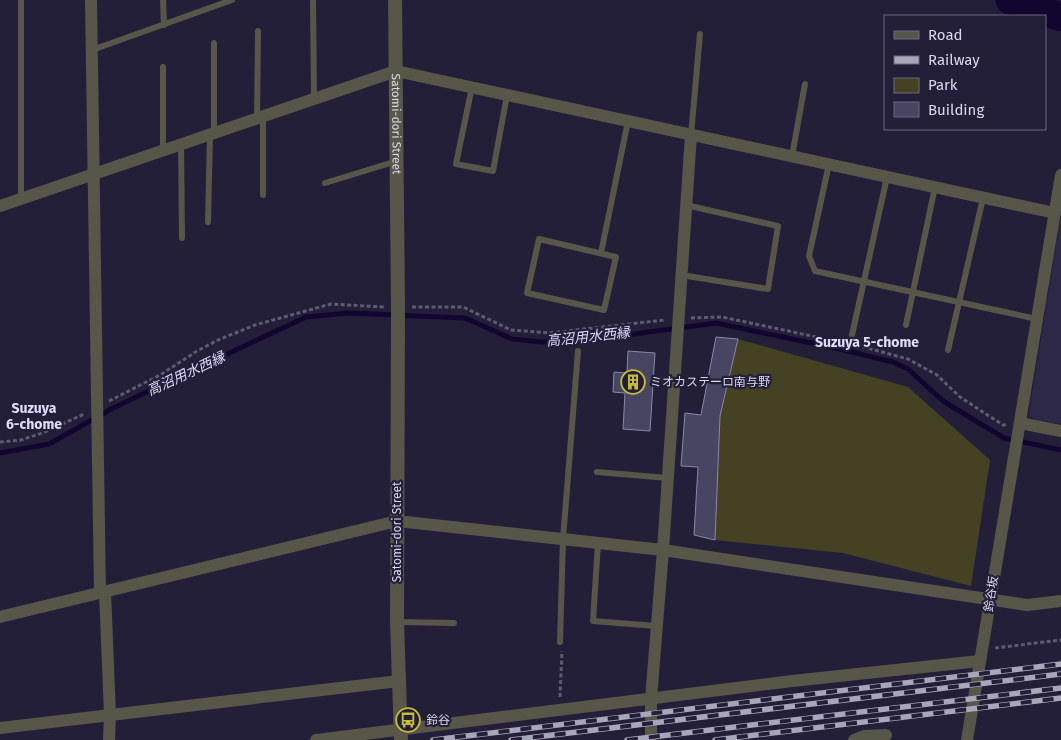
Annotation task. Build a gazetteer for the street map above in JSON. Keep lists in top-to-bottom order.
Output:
{
  "streets": {
    "street": ["Satomi-dori Street", "鈴谷坂"]
  },
  "districts": ["Suzuya 5-chome", "Suzuya 6-chome"],
  "water": ["高沼用水西縁"],
  "places": {
    "building": ["ミオカステーロ南与野"],
    "bus stop": ["鈴谷"]
  },
  "legend": [
    "Road",
    "Railway",
    "Park",
    "Building"
  ]
}
